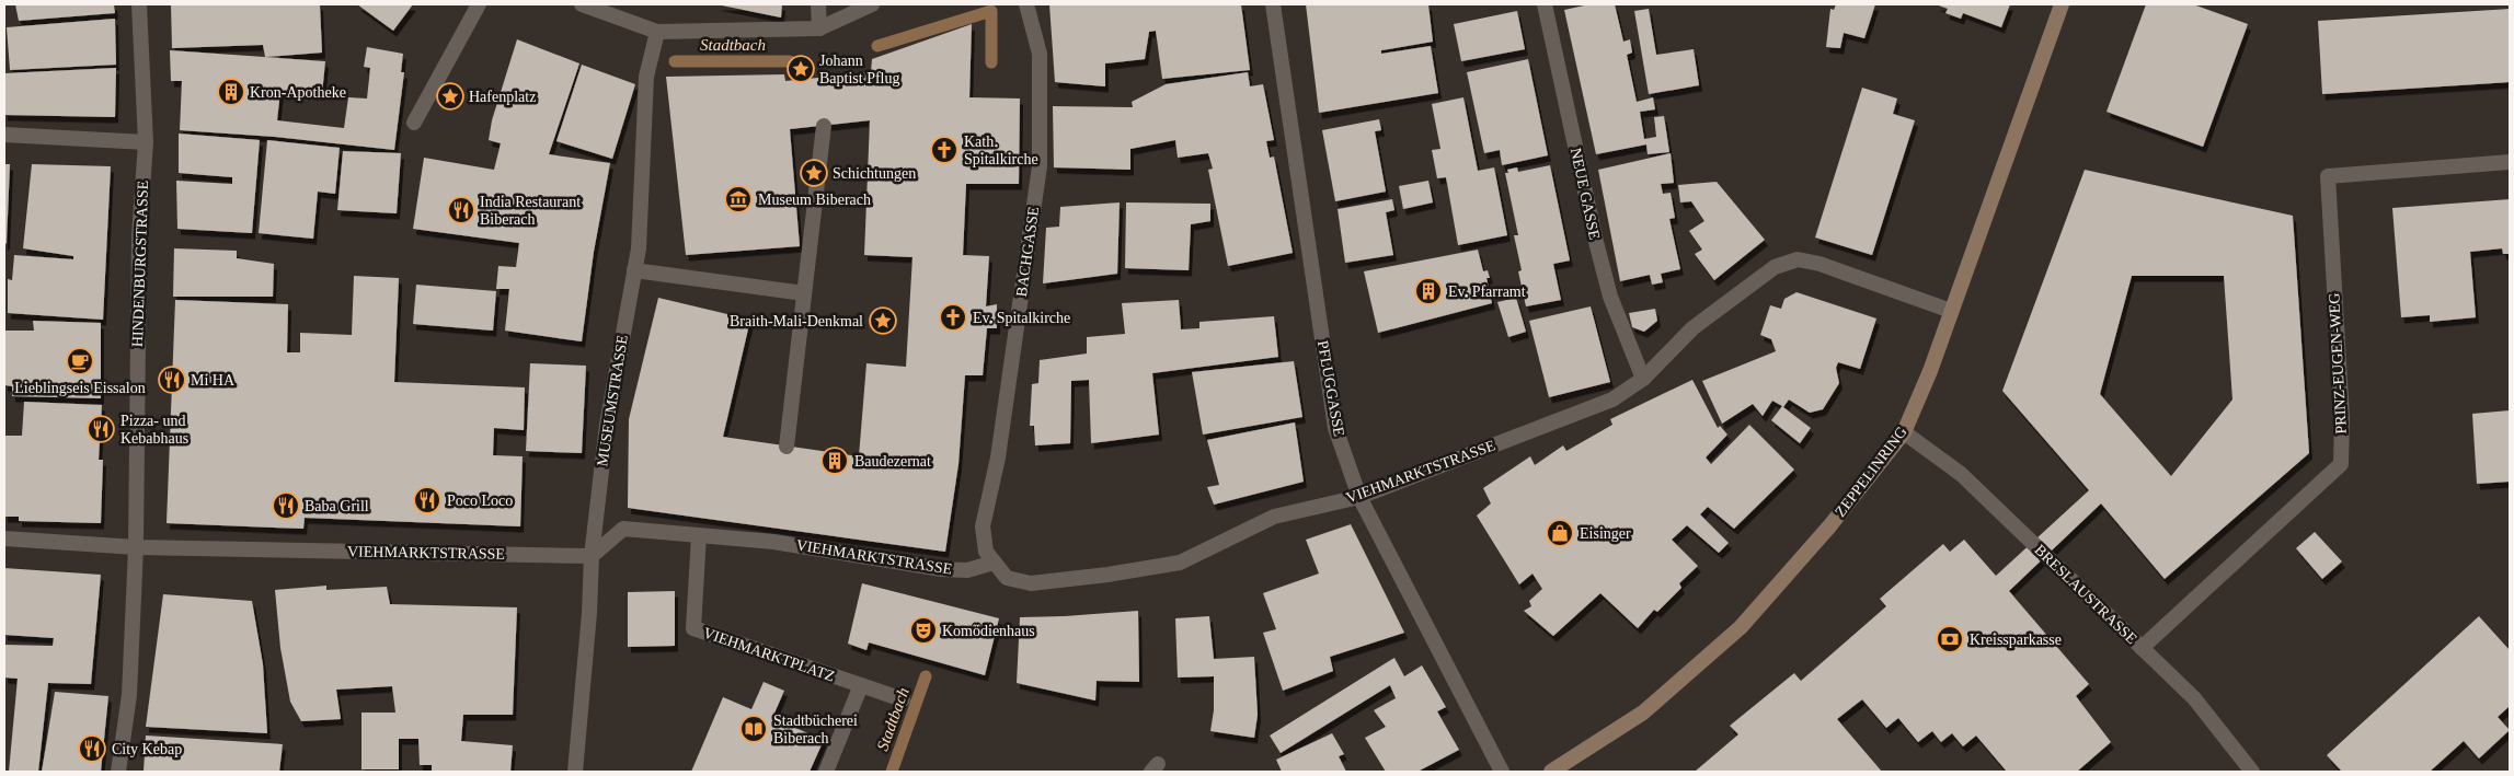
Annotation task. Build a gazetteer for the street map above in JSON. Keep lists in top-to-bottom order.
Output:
{
  "streets": {
    "main road": ["ZEPPELINRING"],
    "street": [
      "NEUE GASSE",
      "BACHGASSE",
      "HINDENBURGSTRASSE",
      "PRINZ-EUGEN-WEG",
      "PFLUGGASSE",
      "MUSEUMSTRASSE",
      "VIEHMARKTSTRASSE",
      "BRESLAUSTRASSE",
      "VIEHMARKTPLATZ"
    ]
  },
  "crossings": [
    ["NEUE GASSE", "VIEHMARKTSTRASSE"],
    ["BACHGASSE", "VIEHMARKTSTRASSE"],
    ["HINDENBURGSTRASSE", "VIEHMARKTSTRASSE"],
    ["PRINZ-EUGEN-WEG", "BRESLAUSTRASSE"],
    ["PFLUGGASSE", "VIEHMARKTSTRASSE"],
    ["MUSEUMSTRASSE", "VIEHMARKTSTRASSE"],
    ["VIEHMARKTSTRASSE", "ZEPPELINRING"],
    ["VIEHMARKTSTRASSE", "VIEHMARKTPLATZ"],
    ["ZEPPELINRING", "BRESLAUSTRASSE"]
  ],
  "water": ["Stadtbach"],
  "places": {
    "place": [
      "Johann Baptist Pflug",
      "Hafenplatz",
      "Schichtungen",
      "Braith-Mali-Denkmal"
    ],
    "building": ["Kron-Apotheke", "Ev. Pfarramt", "Baudezernat"],
    "church": ["Kath. Spitalkirche", "Ev. Spitalkirche"],
    "museum": ["Museum Biberach"],
    "restaurant": [
      "India Restaurant Biberach",
      "Mi HA",
      "Pizza- und Kebabhaus",
      "Poco Loco",
      "Baba Grill",
      "City Kebap"
    ],
    "cafe": ["Lieblingseis Eissalon"],
    "shop": ["Eisinger"],
    "theatre": ["Komödienhaus"],
    "bank": ["Kreissparkasse"],
    "library": ["Stadtbücherei Biberach"]
  }
}
